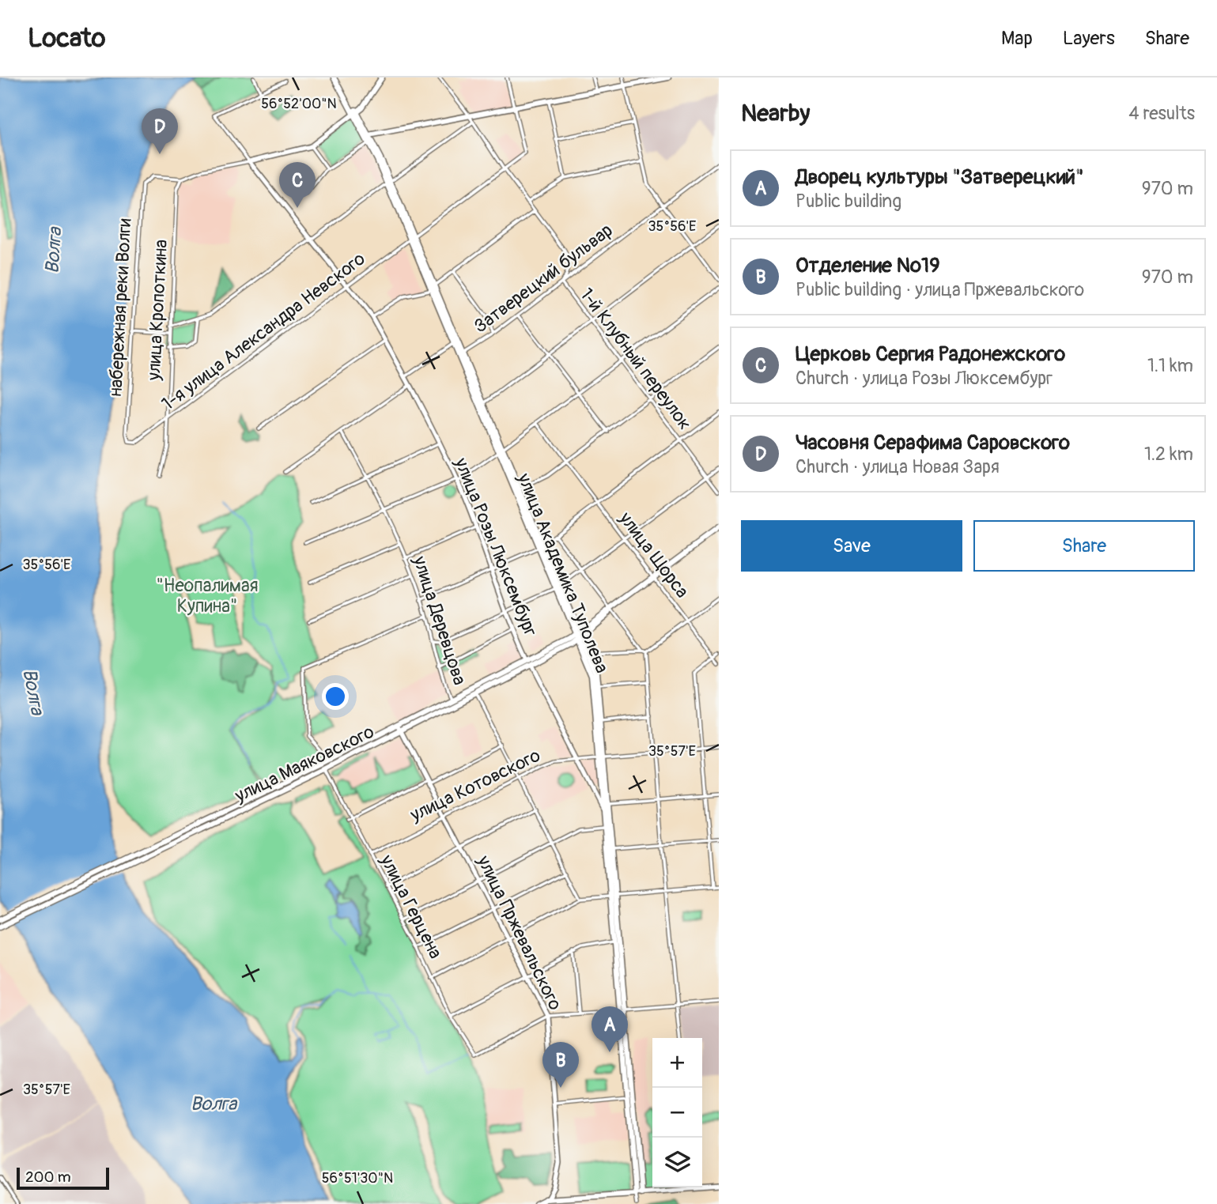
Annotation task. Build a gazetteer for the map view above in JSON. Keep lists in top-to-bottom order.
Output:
{
  "streets": {
    "main road": ["улица Академика Туполева", "улица Маяковского"],
    "street": [
      "Затверецкий бульвар",
      "набережная реки Волги",
      "улица Кропоткина",
      "1-я улица Александра Невского",
      "1-й Клубный переулок",
      "улица Розы Люксембург",
      "улица Щорса",
      "улица Деревцова",
      "улица Котовского",
      "улица Герцена",
      "улица Пржевальского"
    ]
  },
  "crossings": [
    ["Затверецкий бульвар", "1-й Клубный переулок"],
    ["Затверецкий бульвар", "улица Розы Люксембург"],
    ["Затверецкий бульвар", "улица Академика Туполева"],
    ["набережная реки Волги", "улица Кропоткина"],
    ["набережная реки Волги", "1-я улица Александра Невского"],
    ["улица Кропоткина", "1-я улица Александра Невского"],
    ["1-я улица Александра Невского", "1-й Клубный переулок"],
    ["1-я улица Александра Невского", "улица Розы Люксембург"],
    ["1-я улица Александра Невского", "улица Академика Туполева"],
    ["улица Розы Люксембург", "улица Академика Туполева"],
    ["улица Розы Люксембург", "улица Маяковского"],
    ["улица Розы Люксембург", "улица Котовского"],
    ["улица Щорса", "улица Маяковского"],
    ["улица Академика Туполева", "улица Маяковского"],
    ["улица Академика Туполева", "улица Котовского"],
    ["улица Деревцова", "улица Маяковского"],
    ["улица Маяковского", "улица Герцена"],
    ["улица Маяковского", "улица Пржевальского"],
    ["улица Котовского", "улица Герцена"],
    ["улица Котовского", "улица Пржевальского"],
    ["улица Герцена", "улица Пржевальского"]
  ],
  "water": ["Волга"],
  "parks": ["\"Неопалимая Купина\""],
  "scale_bar": "200 m",
  "page": {
    "header": "Locato",
    "nav": ["Map", "Layers", "Share"],
    "heading": ["Nearby", "4 results"],
    "pins": [
      "D",
      "C",
      "A",
      "B"
    ],
    "list": [
      {
        "mark": "A",
        "name": "Дворец культуры \"Затверецкий\"",
        "note": "Public building",
        "value": "970 m"
      },
      {
        "mark": "B",
        "name": "Отделение №19",
        "note": "Public building · улица Пржевальского",
        "value": "970 m"
      },
      {
        "mark": "C",
        "name": "Церковь Сергия Радонежского",
        "note": "Church · улица Розы Люксембург",
        "value": "1.1 km"
      },
      {
        "mark": "D",
        "name": "Часовня Серафима Саровского",
        "note": "Church · улица Новая Заря",
        "value": "1.2 km"
      }
    ],
    "buttons": ["Save", "Share"],
    "map_buttons": ["+", "−"],
    "scale": "200 m"
  },
  "coordinates": [
    "56°52'00\"N",
    "35°56'E",
    "35°57'E",
    "56°51'30\"N"
  ]
}
